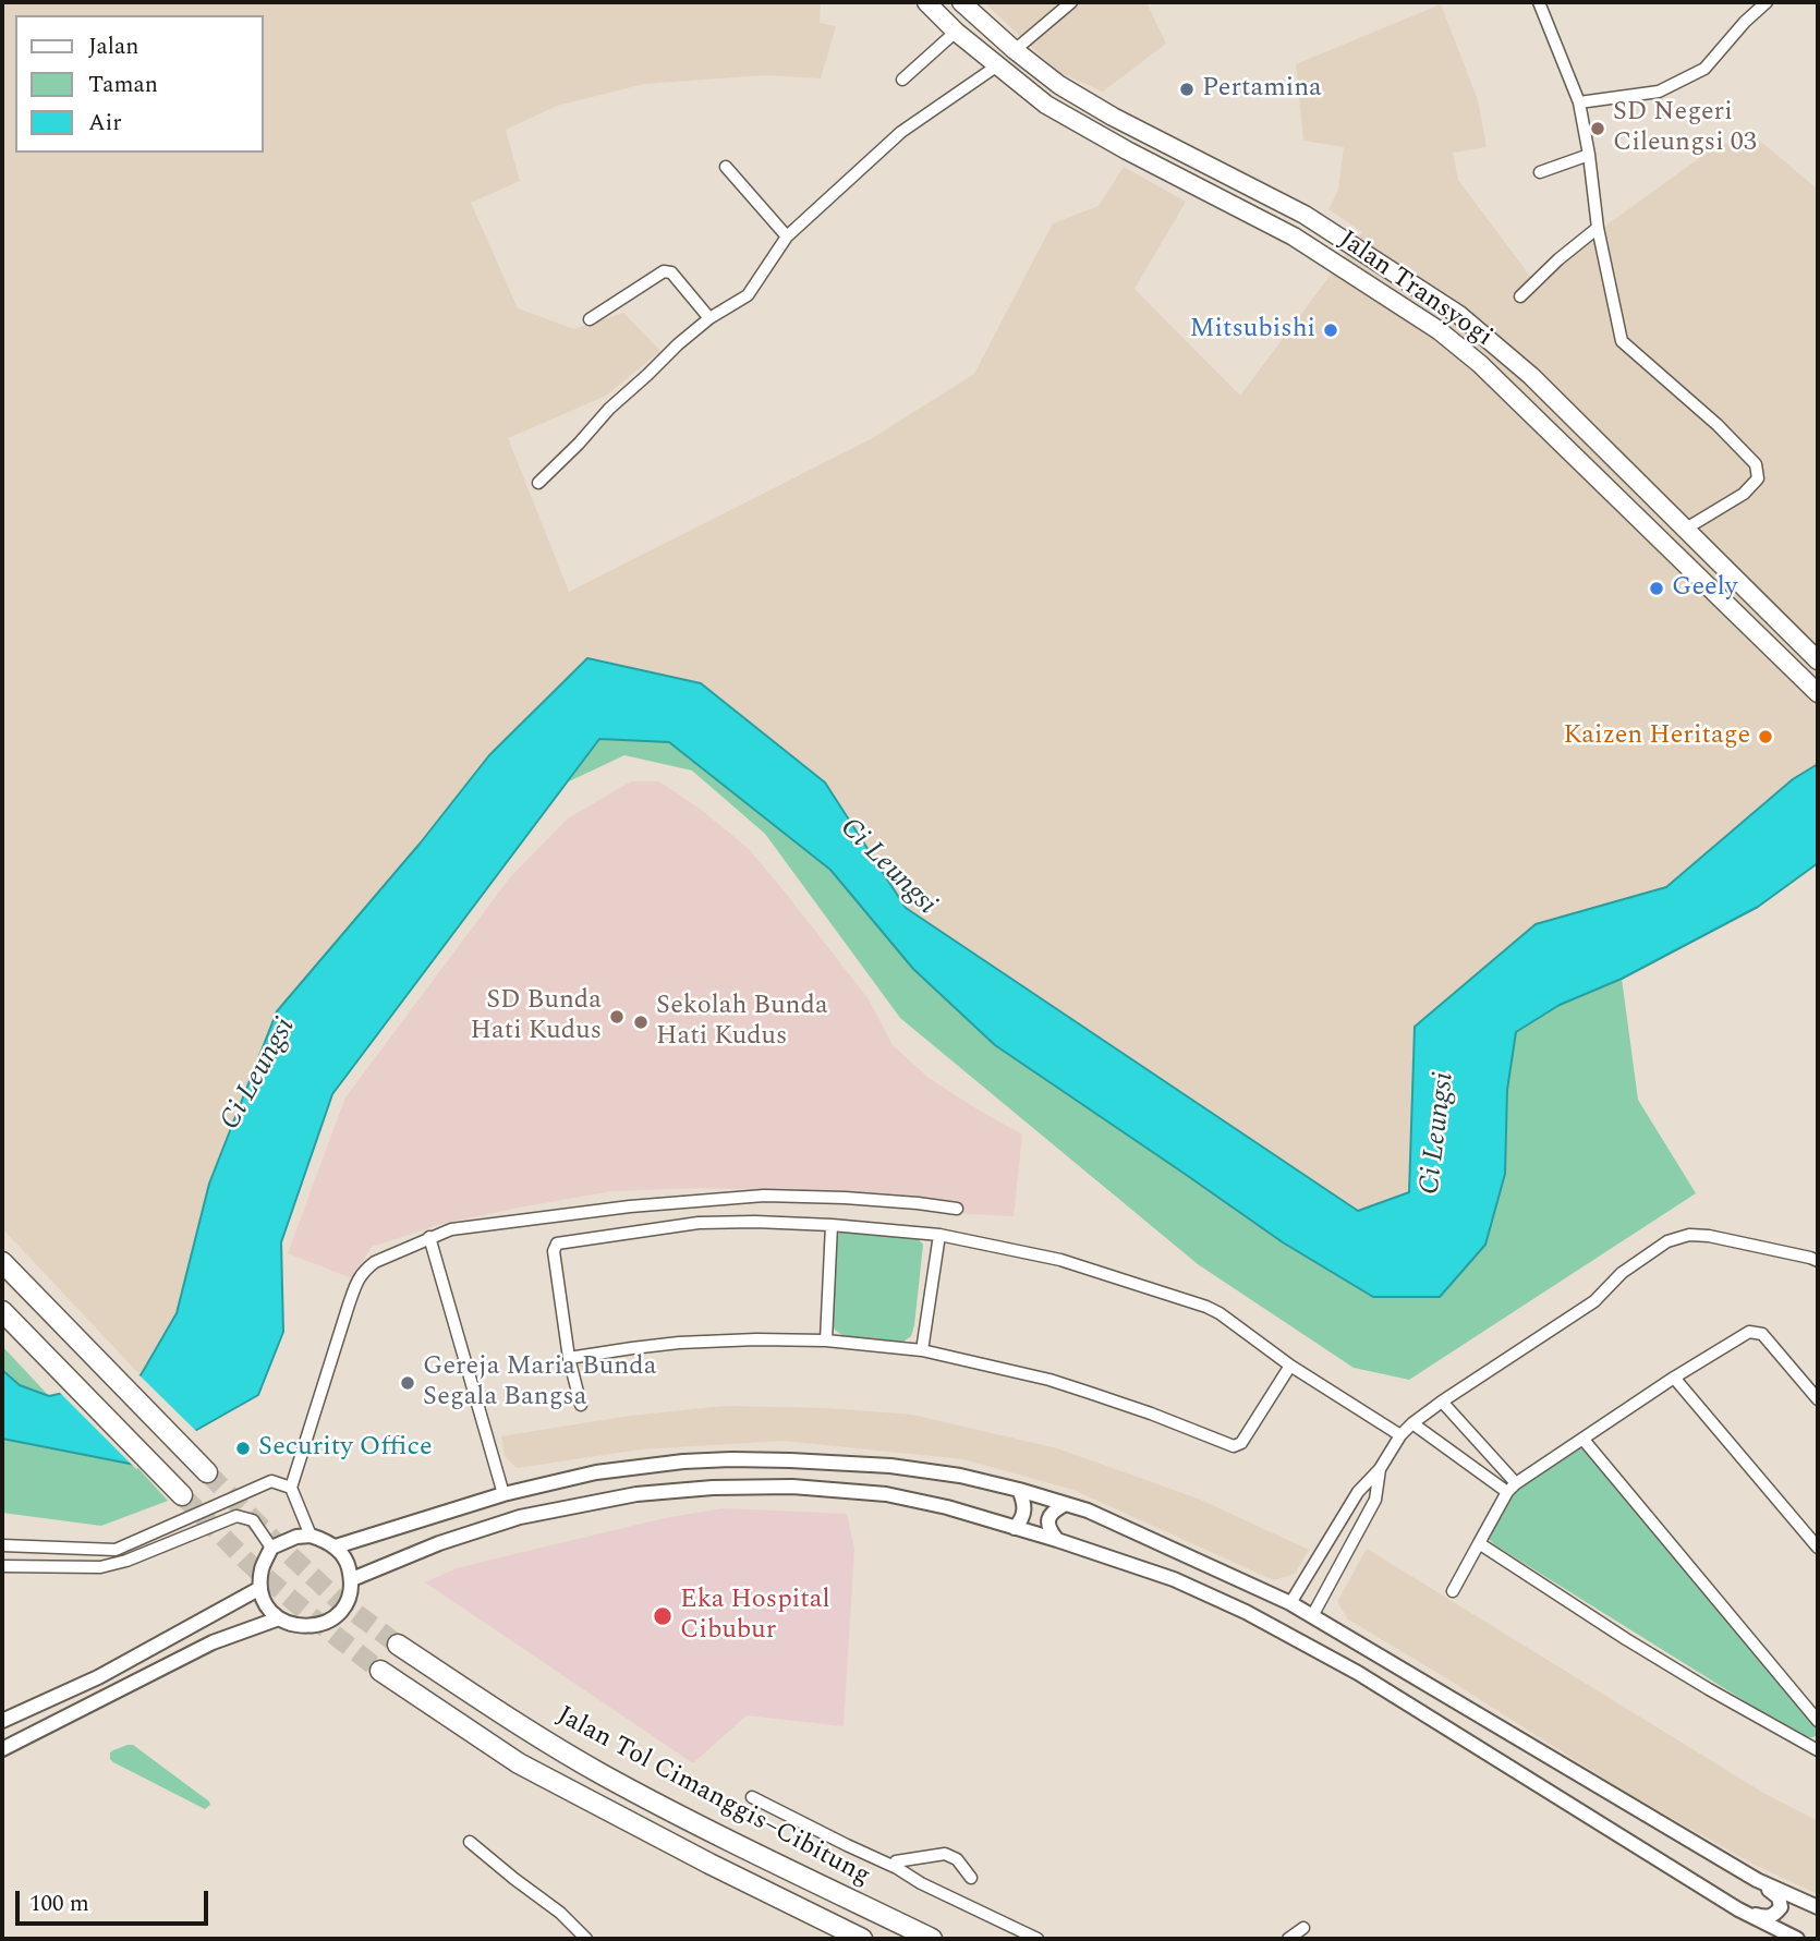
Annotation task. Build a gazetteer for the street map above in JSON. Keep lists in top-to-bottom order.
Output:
{
  "streets": {
    "highway": ["Jalan Transyogi", "Jalan Tol Cimanggis–Cibitung"]
  },
  "water": ["Ci Leungsi"],
  "places": [
    "Pertamina",
    "SD Negeri Cileungsi 03",
    "Mitsubishi",
    "Geely",
    "Kaizen Heritage",
    "SD Bunda Hati Kudus",
    "Sekolah Bunda Hati Kudus",
    "Gereja Maria Bunda Segala Bangsa",
    "Security Office",
    "Eka Hospital Cibubur"
  ],
  "legend": ["Jalan", "Taman", "Air"],
  "scale_bar": "100 m"
}
